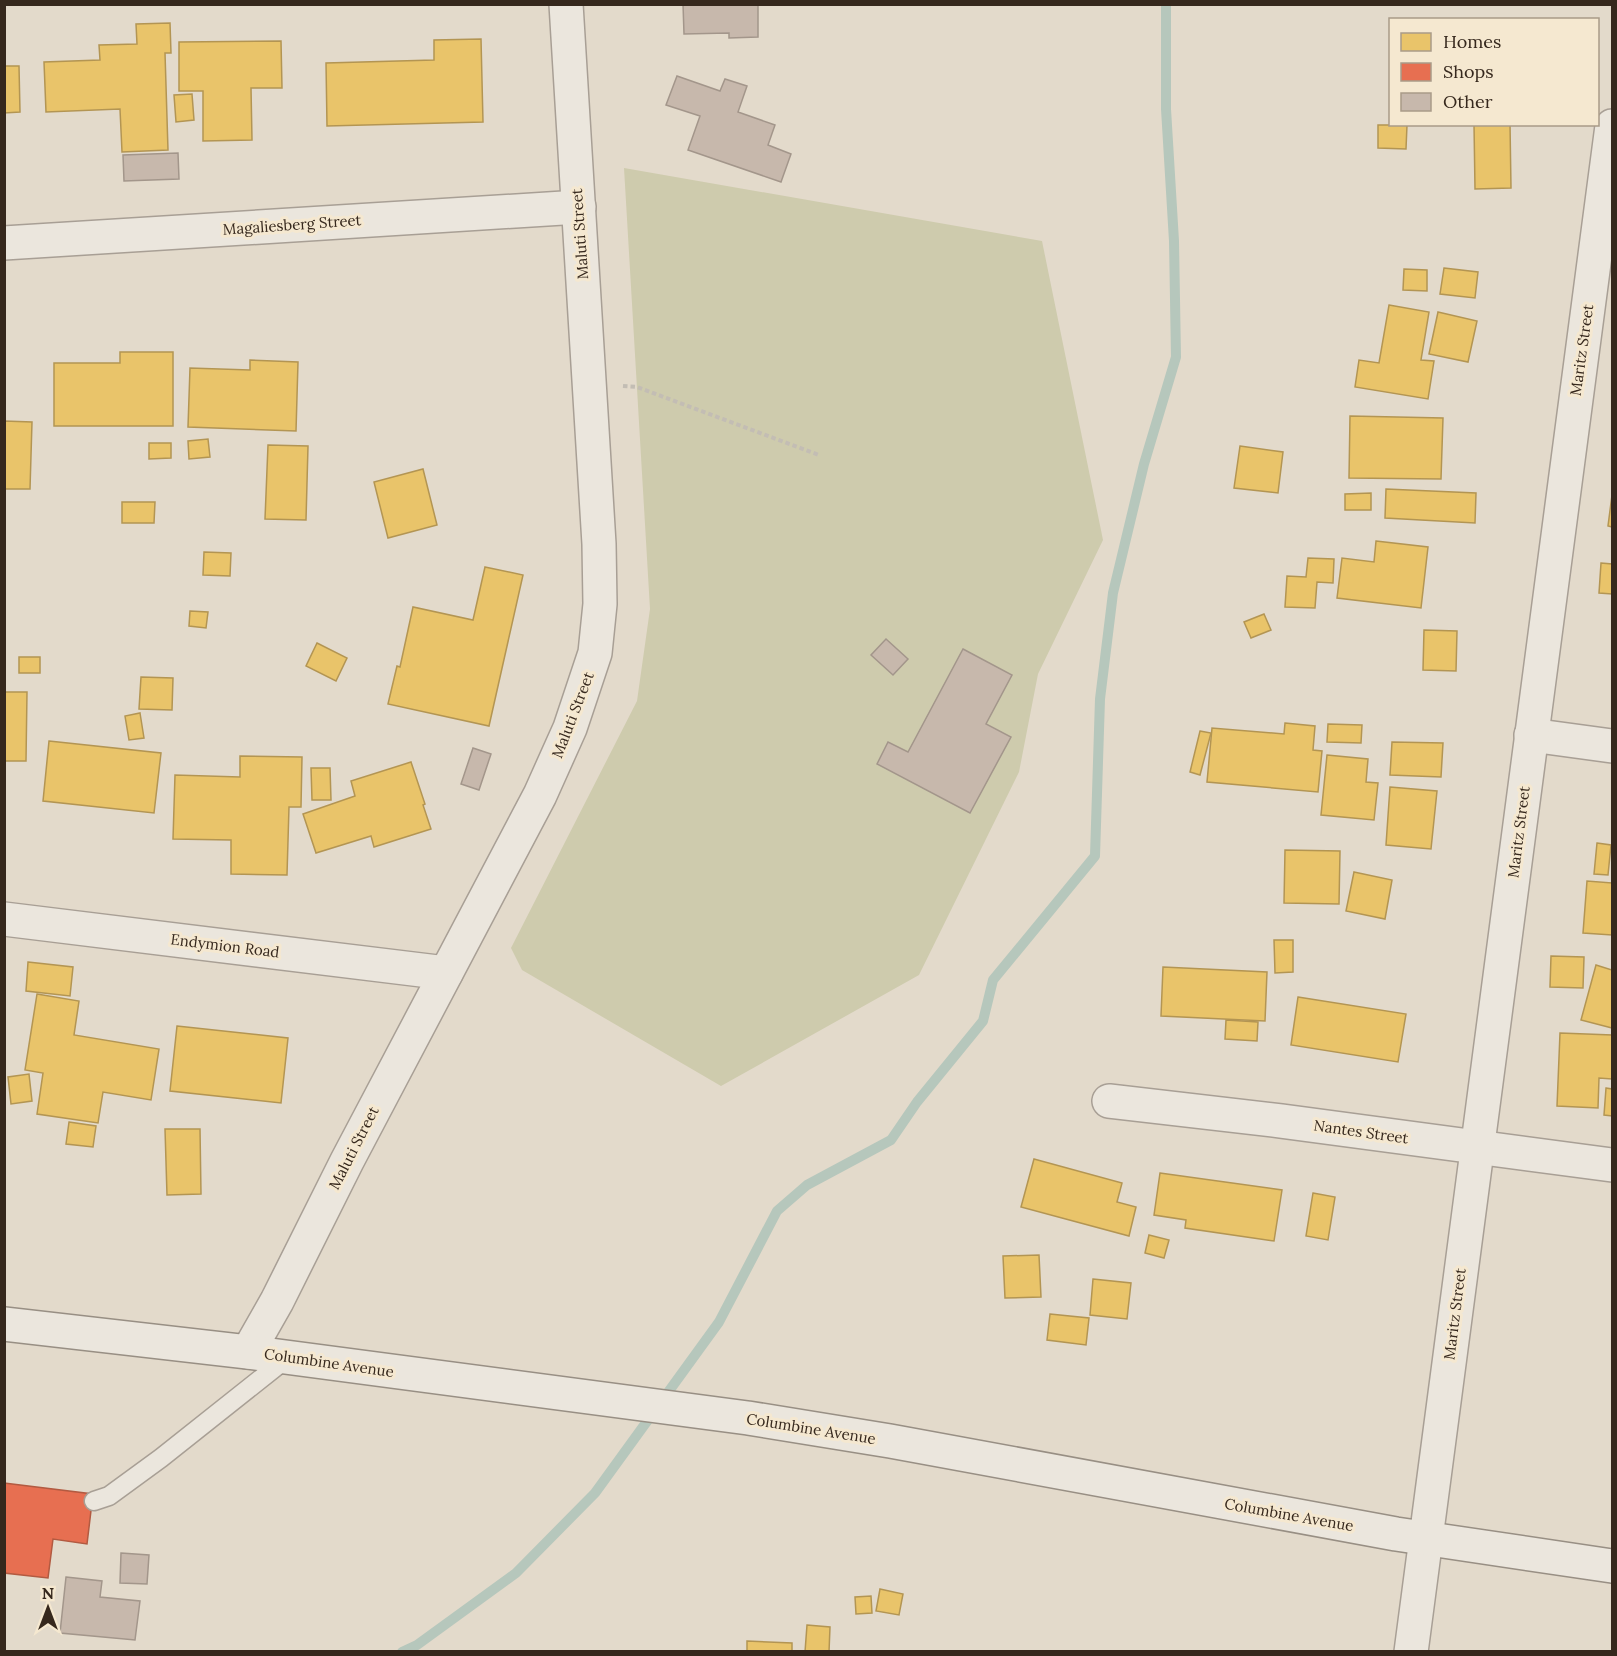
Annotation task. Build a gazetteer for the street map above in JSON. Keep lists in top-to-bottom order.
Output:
{
  "streets": {
    "street": [
      "Magaliesberg Street",
      "Maluti Street",
      "Maritz Street",
      "Endymion Road",
      "Nantes Street",
      "Columbine Avenue"
    ]
  },
  "crossings": [
    ["Magaliesberg Street", "Maluti Street"],
    ["Maluti Street", "Endymion Road"],
    ["Maluti Street", "Columbine Avenue"],
    ["Maritz Street", "Nantes Street"],
    ["Maritz Street", "Columbine Avenue"]
  ],
  "legend": ["Homes", "Shops", "Other"],
  "north": "top"
}
